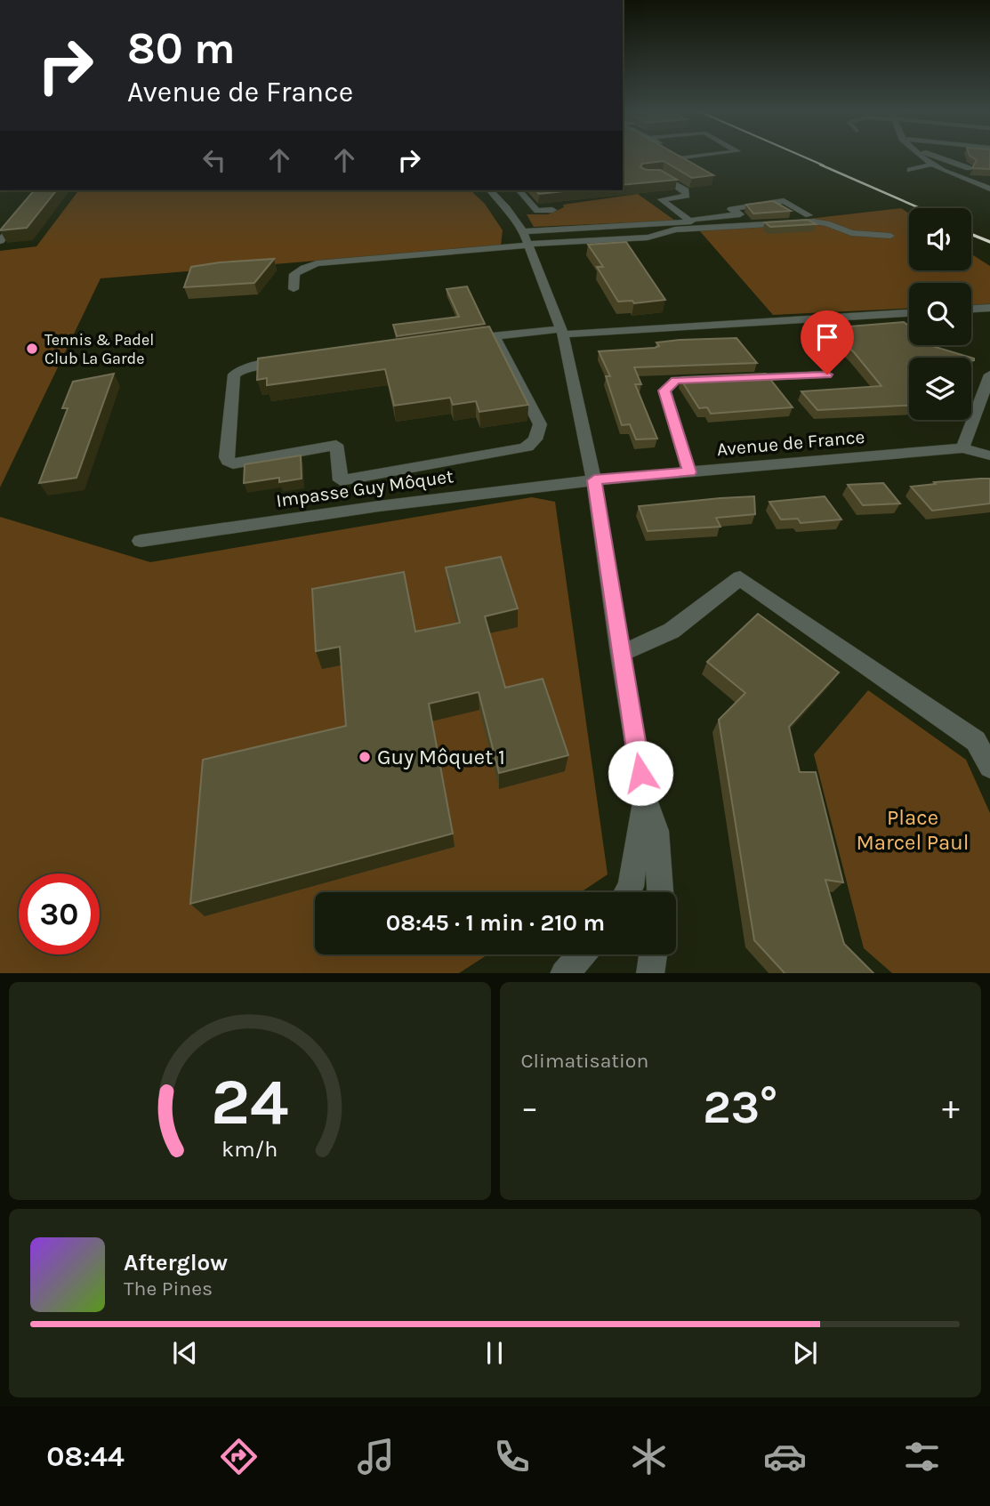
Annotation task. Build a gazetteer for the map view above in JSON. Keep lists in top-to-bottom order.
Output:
{
  "streets": {
    "street": ["Avenue de France", "Impasse Guy Môquet"]
  },
  "crossings": [
    ["Avenue de France", "Impasse Guy Môquet"]
  ],
  "parks": ["Place Marcel Paul"],
  "places": ["Tennis & Padel Club La Garde", "Guy Môquet 1"],
  "page": {
    "turn": ["80 m", "Avenue de France"],
    "limit": "30",
    "trip": "08:45 · 1 min · 210 m",
    "tile": "Climatisation",
    "heat": ["−", "23°", "+"],
    "song": ["Afterglow", "The Pines"],
    "tabs": "08:44",
    "gauge": ["24", "km/h"]
  }
}
